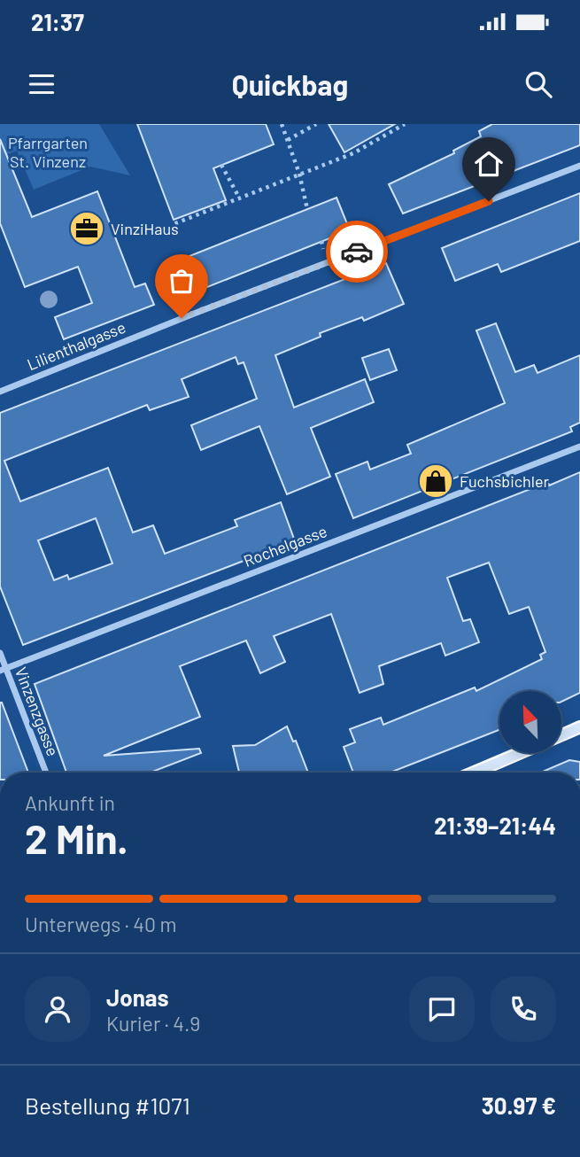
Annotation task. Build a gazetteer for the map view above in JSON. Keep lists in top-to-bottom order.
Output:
{
  "streets": {
    "street": ["Lilienthalgasse", "Rochelgasse", "Vinzenzgasse"]
  },
  "crossings": [
    ["Rochelgasse", "Vinzenzgasse"]
  ],
  "parks": ["Pfarrgarten St. Vinzenz"],
  "places": {
    "office": ["VinziHaus"],
    "shop": ["Fuchsbichler"]
  },
  "north": "top left",
  "page": {
    "status": "21:37",
    "header": "Quickbag",
    "heading": ["2 Min.", "Ankunft in", "21:39–21:44"],
    "panel": [
      "Jonas",
      "Kurier · 4.9",
      "Bestellung #1071",
      "30.97 €"
    ],
    "bar": "Unterwegs · 40 m"
  }
}
